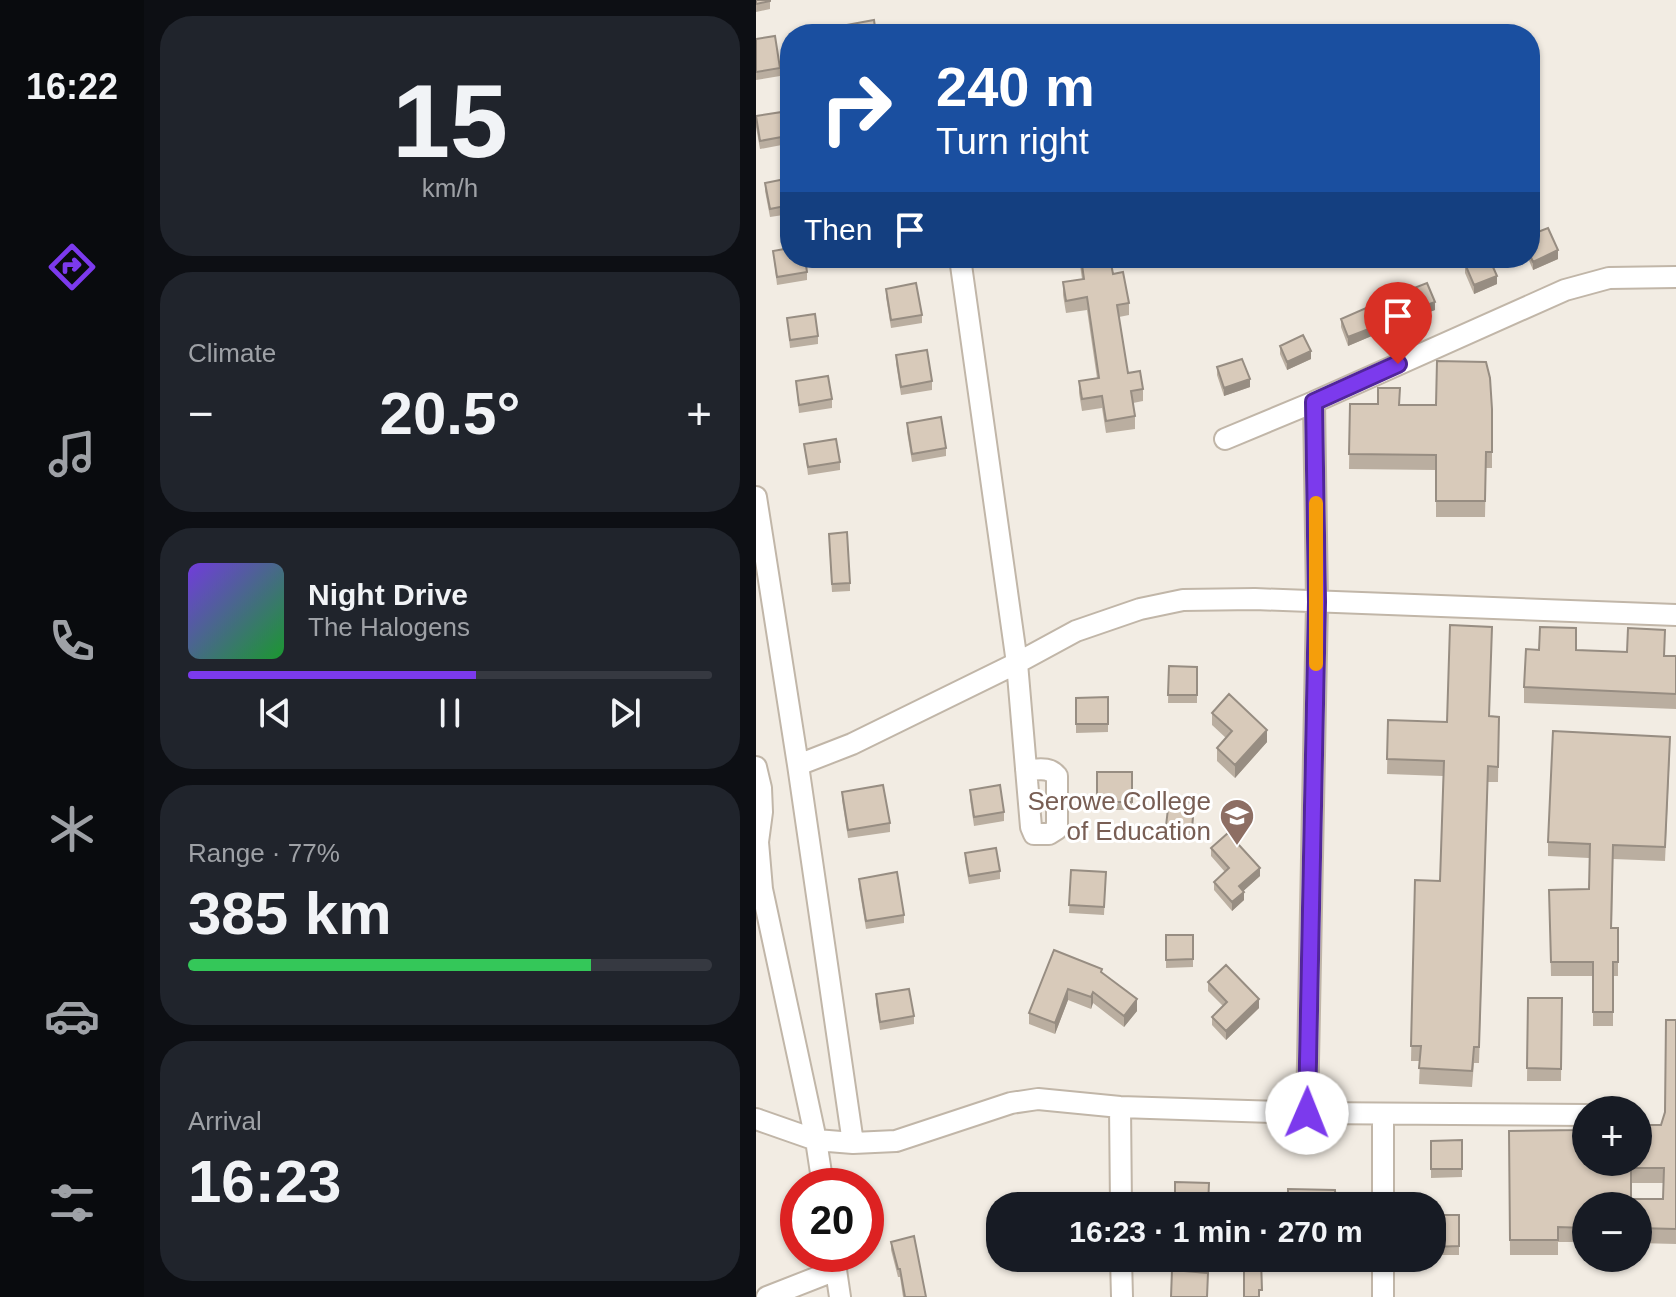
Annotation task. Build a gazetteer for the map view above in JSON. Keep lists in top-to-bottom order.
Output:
{
  "places": {
    "school or university": ["Serowe College of Education"]
  },
  "page": {
    "tabs": "16:22",
    "tile": [
      ["15", "km/h"],
      "Climate",
      ["Range · 77%", "385 km"],
      ["Arrival", "16:23"]
    ],
    "turn": ["240 m", "Turn right"],
    "then": "Then",
    "heat": ["−", "20.5°", "+"],
    "song": ["Night Drive", "The Halogens"],
    "map_buttons": ["+", "−"],
    "limit": "20",
    "trip": "16:23 · 1 min · 270 m"
  }
}
